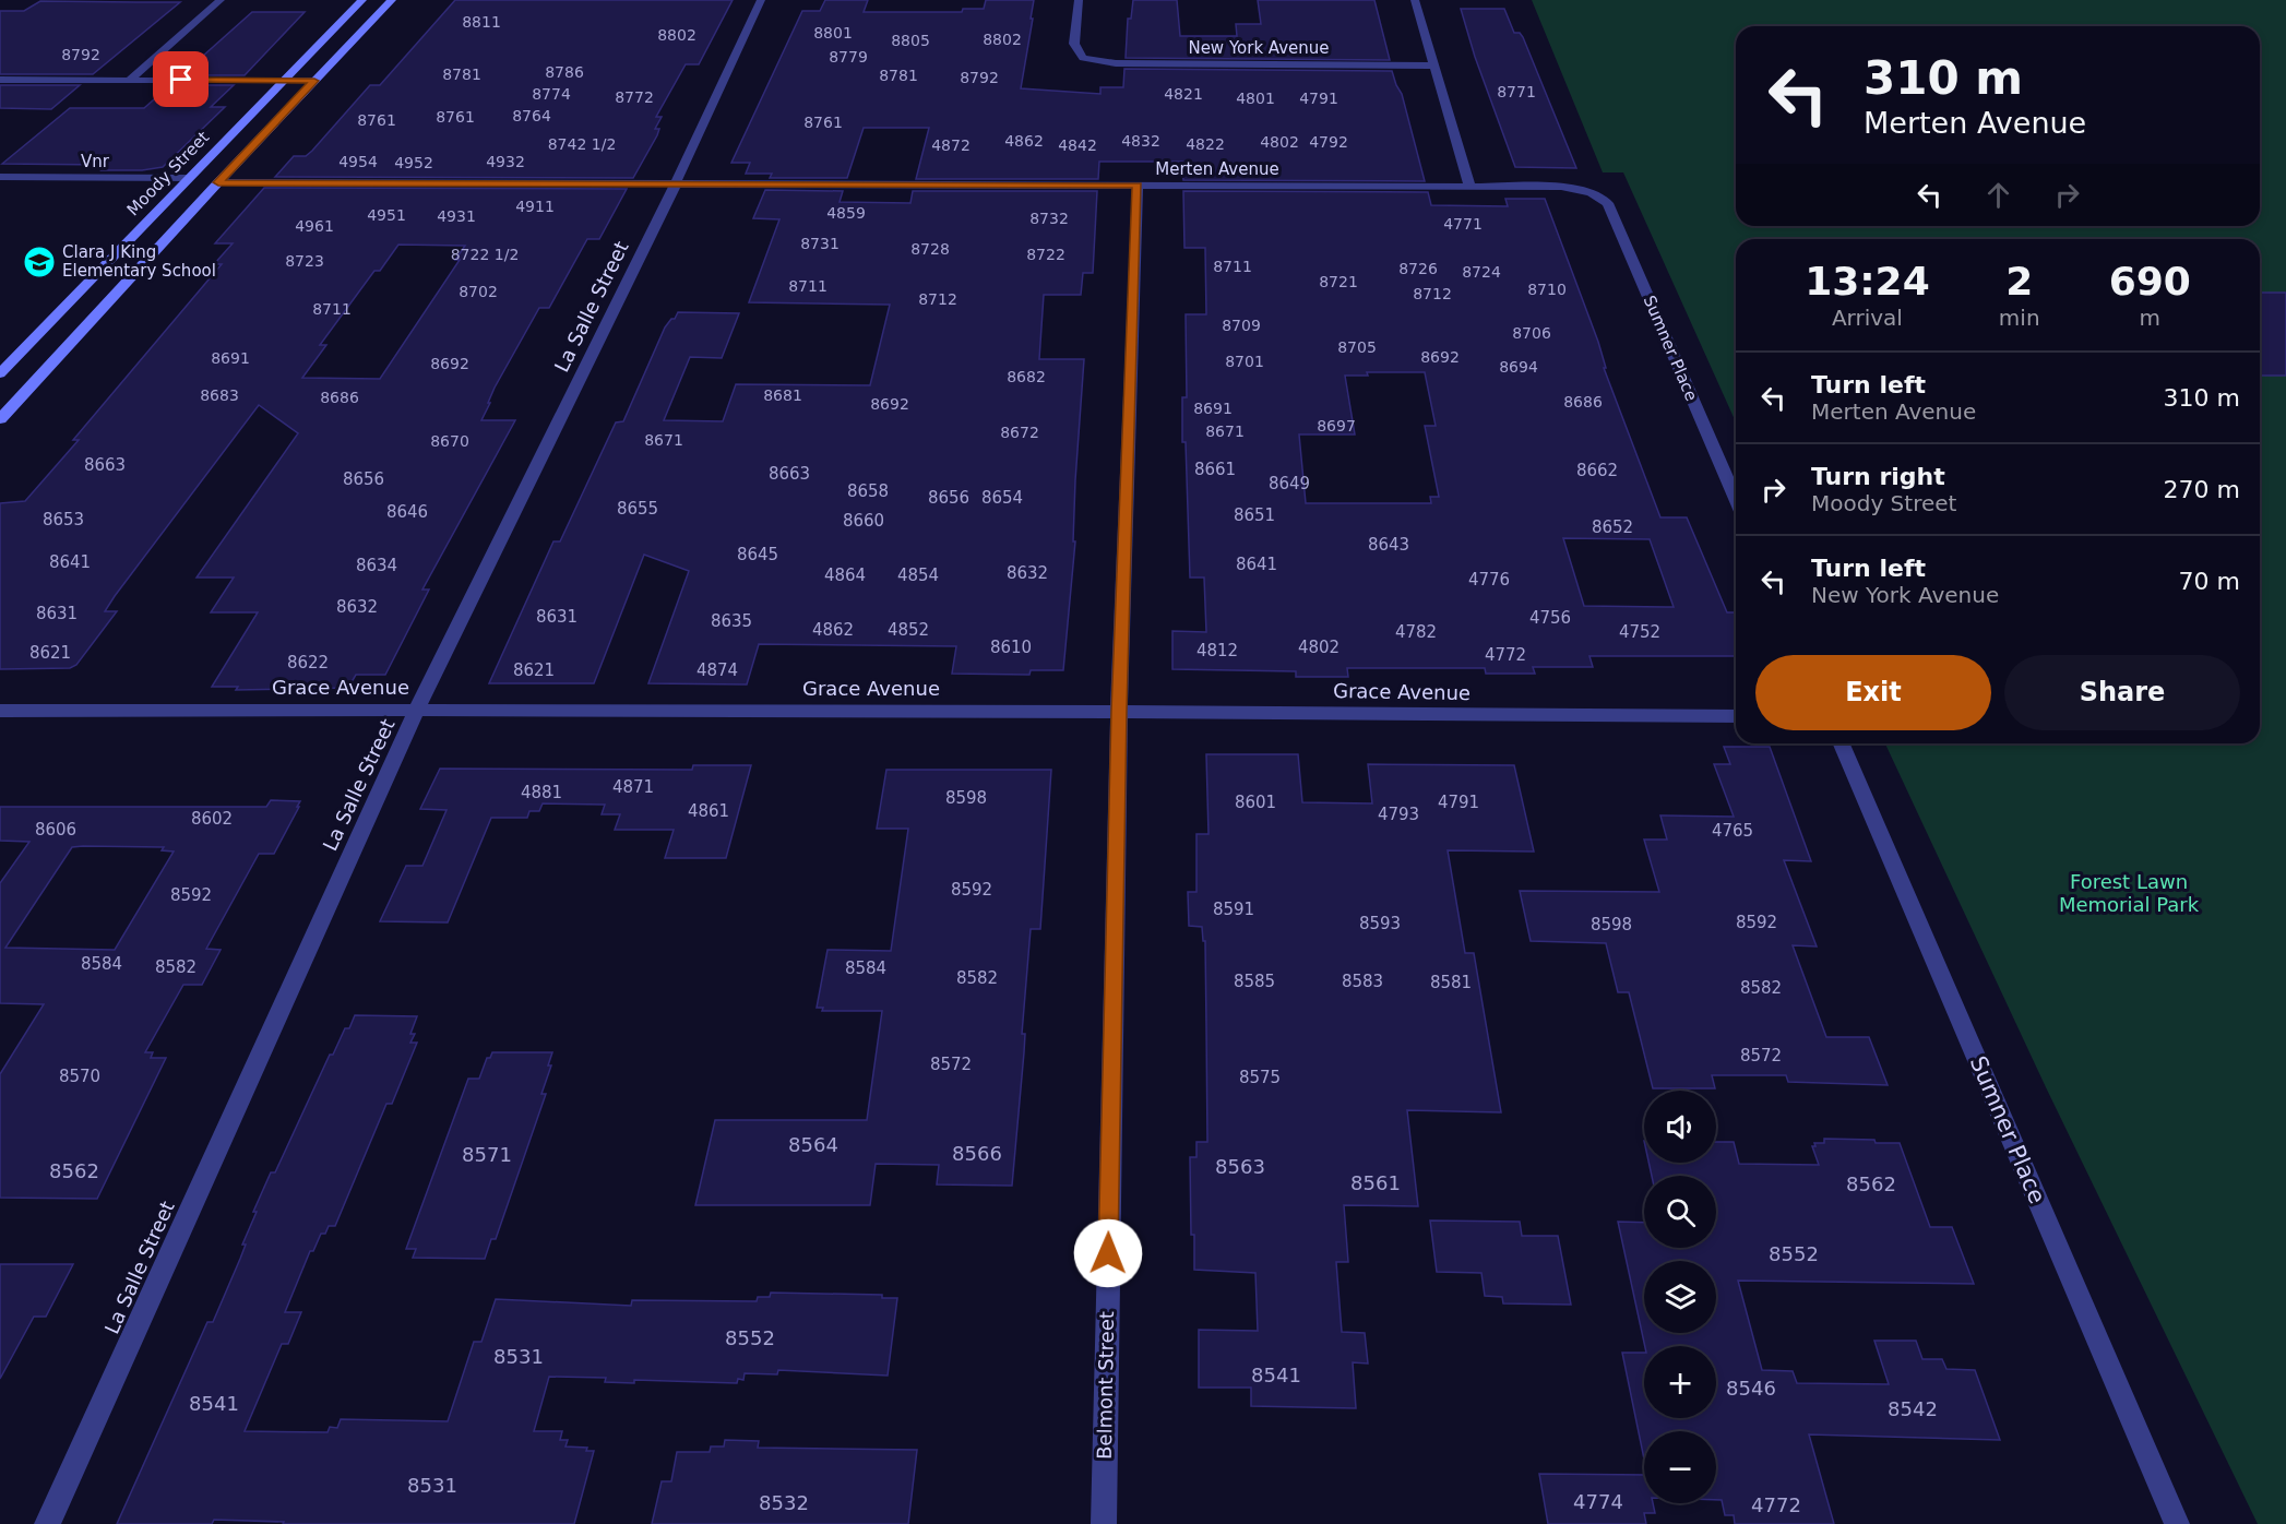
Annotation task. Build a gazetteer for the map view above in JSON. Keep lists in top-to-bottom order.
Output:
{
  "streets": {
    "main road": ["Moody Street"],
    "street": [
      "New York Avenue",
      "Vnr",
      "Merten Avenue",
      "La Salle Street",
      "Sumner Place",
      "Grace Avenue",
      "Belmont Street"
    ]
  },
  "crossings": [
    ["Vnr", "Moody Street"],
    ["Merten Avenue", "La Salle Street"],
    ["Merten Avenue", "Sumner Place"],
    ["Merten Avenue", "Belmont Street"],
    ["La Salle Street", "Grace Avenue"],
    ["Grace Avenue", "Belmont Street"]
  ],
  "parks": ["Forest Lawn Memorial Park"],
  "places": {
    "school or university": ["Clara J King Elementary School"]
  },
  "house_numbers": [
    "8811",
    "8801",
    "8802",
    "8802",
    "8805",
    "8792",
    "8779",
    "8786",
    "8781",
    "8781",
    "8792",
    "8771",
    "8774",
    "4821",
    "8772",
    "4801",
    "4791",
    "8764",
    "8761",
    "8761",
    "8761",
    "4862",
    "4832",
    "4802",
    "4792",
    "8742 1/2",
    "4822",
    "4872",
    "4842",
    "4954",
    "4932",
    "4952",
    "4911",
    "4859",
    "4951",
    "4931",
    "8732",
    "4771",
    "4961",
    "8731",
    "8728",
    "8722 1/2",
    "8722",
    "8723",
    "8711",
    "8726",
    "8724",
    "8721",
    "8711",
    "8710",
    "8702",
    "8712",
    "8712",
    "8711",
    "8709",
    "8706",
    "8705",
    "8692",
    "8691",
    "8701",
    "8692",
    "8694",
    "8682",
    "8683",
    "8681",
    "8686",
    "8686",
    "8692",
    "8691",
    "8697",
    "8671",
    "8672",
    "8671",
    "8670",
    "8663",
    "8661",
    "8662",
    "8663",
    "8656",
    "8649",
    "8658",
    "8656",
    "8654",
    "8655",
    "8646",
    "8651",
    "8653",
    "8660",
    "8652",
    "8643",
    "8645",
    "8641",
    "8641",
    "8634",
    "8632",
    "4864",
    "4854",
    "4776",
    "8632",
    "8631",
    "8631",
    "4756",
    "8635",
    "4862",
    "4852",
    "4782",
    "4752",
    "8610",
    "4802",
    "4812",
    "8621",
    "4772",
    "8622",
    "8621",
    "4874",
    "4871",
    "4881",
    "8598",
    "8601",
    "4791",
    "4861",
    "4793",
    "8602",
    "8606",
    "4765",
    "8592",
    "8592",
    "8591",
    "8592",
    "8593",
    "8598",
    "8584",
    "8582",
    "8584",
    "8582",
    "8585",
    "8583",
    "8581",
    "8582",
    "8572",
    "8572",
    "8570",
    "8575",
    "8564",
    "8566",
    "8571",
    "8563",
    "8562",
    "8561",
    "8562",
    "8552",
    "8552",
    "8531",
    "8541",
    "8546",
    "8541",
    "8542",
    "8531",
    "4774",
    "8532",
    "4772"
  ],
  "page": {
    "turn": ["310 m", "Merten Avenue"],
    "eta": [
      "13:24",
      "Arrival",
      "2",
      "min",
      "690",
      "m"
    ],
    "list": [
      {
        "name": "Turn left",
        "note": "Merten Avenue",
        "value": "310 m"
      },
      {
        "name": "Turn right",
        "note": "Moody Street",
        "value": "270 m"
      },
      {
        "name": "Turn left",
        "note": "New York Avenue",
        "value": "70 m"
      }
    ],
    "buttons": ["Exit", "Share"],
    "map_buttons": ["+", "−"]
  }
}
